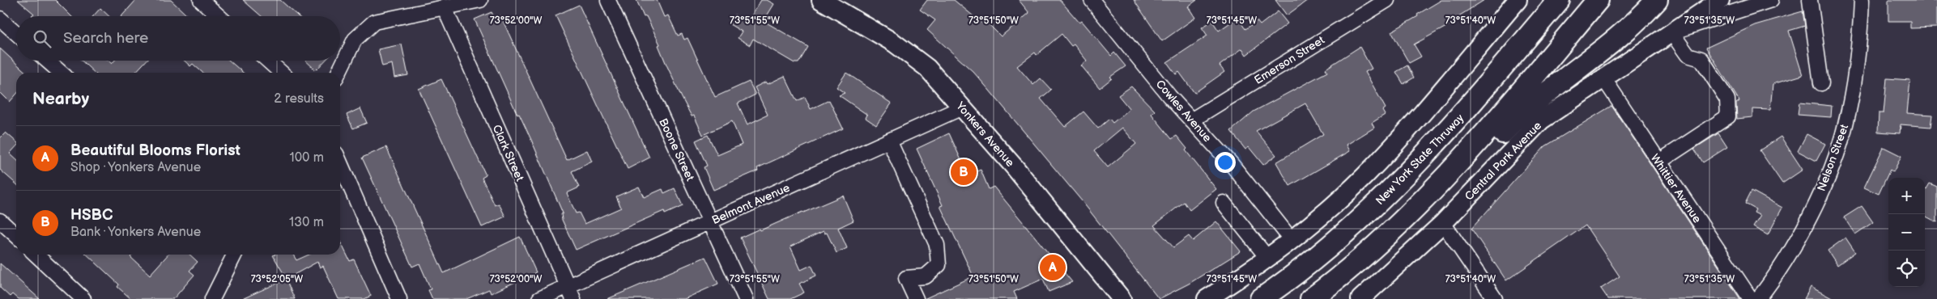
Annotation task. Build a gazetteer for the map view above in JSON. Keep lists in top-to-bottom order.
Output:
{
  "streets": {
    "highway": ["New York State Thruway"],
    "main road": ["Yonkers Avenue", "Central Park Avenue"],
    "street": [
      "Emerson Street",
      "Cowles Avenue",
      "Boone Street",
      "Clark Street",
      "Nelson Street",
      "Whittier Avenue",
      "Belmont Avenue"
    ]
  },
  "crossings": [
    ["Emerson Street", "Cowles Avenue"],
    ["Yonkers Avenue", "Belmont Avenue"],
    ["Boone Street", "Belmont Avenue"],
    ["Clark Street", "Belmont Avenue"],
    ["Central Park Avenue", "Whittier Avenue"]
  ],
  "page": {
    "search": "Search here",
    "heading": ["Nearby", "2 results"],
    "list": [
      {
        "mark": "A",
        "name": "Beautiful Blooms Florist",
        "note": "Shop · Yonkers Avenue",
        "value": "100 m"
      },
      {
        "mark": "B",
        "name": "HSBC",
        "note": "Bank · Yonkers Avenue",
        "value": "130 m"
      }
    ],
    "pins": ["B", "A"],
    "map_buttons": ["+", "−"]
  },
  "coordinates": [
    "73°52'00\"W",
    "73°51'55\"W",
    "73°51'50\"W",
    "73°51'45\"W",
    "73°51'40\"W",
    "73°51'35\"W",
    "73°52'05\"W"
  ]
}
